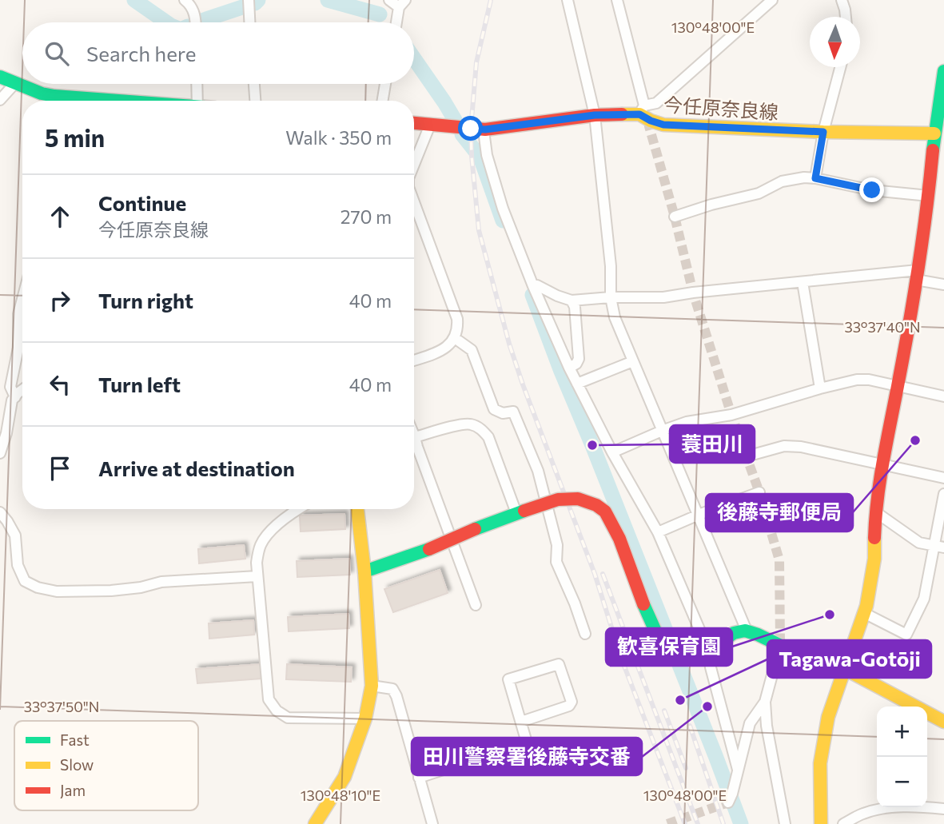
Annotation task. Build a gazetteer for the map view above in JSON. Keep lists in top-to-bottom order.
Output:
{
  "streets": {
    "main road": ["今任原奈良線"]
  },
  "places": [
    "後藤寺郵便局",
    "蓑田川",
    "歓喜保育園",
    "Tagawa-Gotōji",
    "田川警察署後藤寺交番"
  ],
  "legend": ["Fast", "Slow", "Jam"],
  "north": "bottom",
  "page": {
    "search": "Search here",
    "heading": ["5 min", "Walk · 350 m"],
    "list": [
      ["Continue", "今任原奈良線", "270 m"],
      ["Turn right", "40 m"],
      ["Turn left", "40 m"],
      "Arrive at destination"
    ],
    "map_buttons": ["+", "−"]
  },
  "coordinates": [
    "130°48'00\"E",
    "33°37'40\"N",
    "33°37'50\"N",
    "130°48'10\"E"
  ]
}
